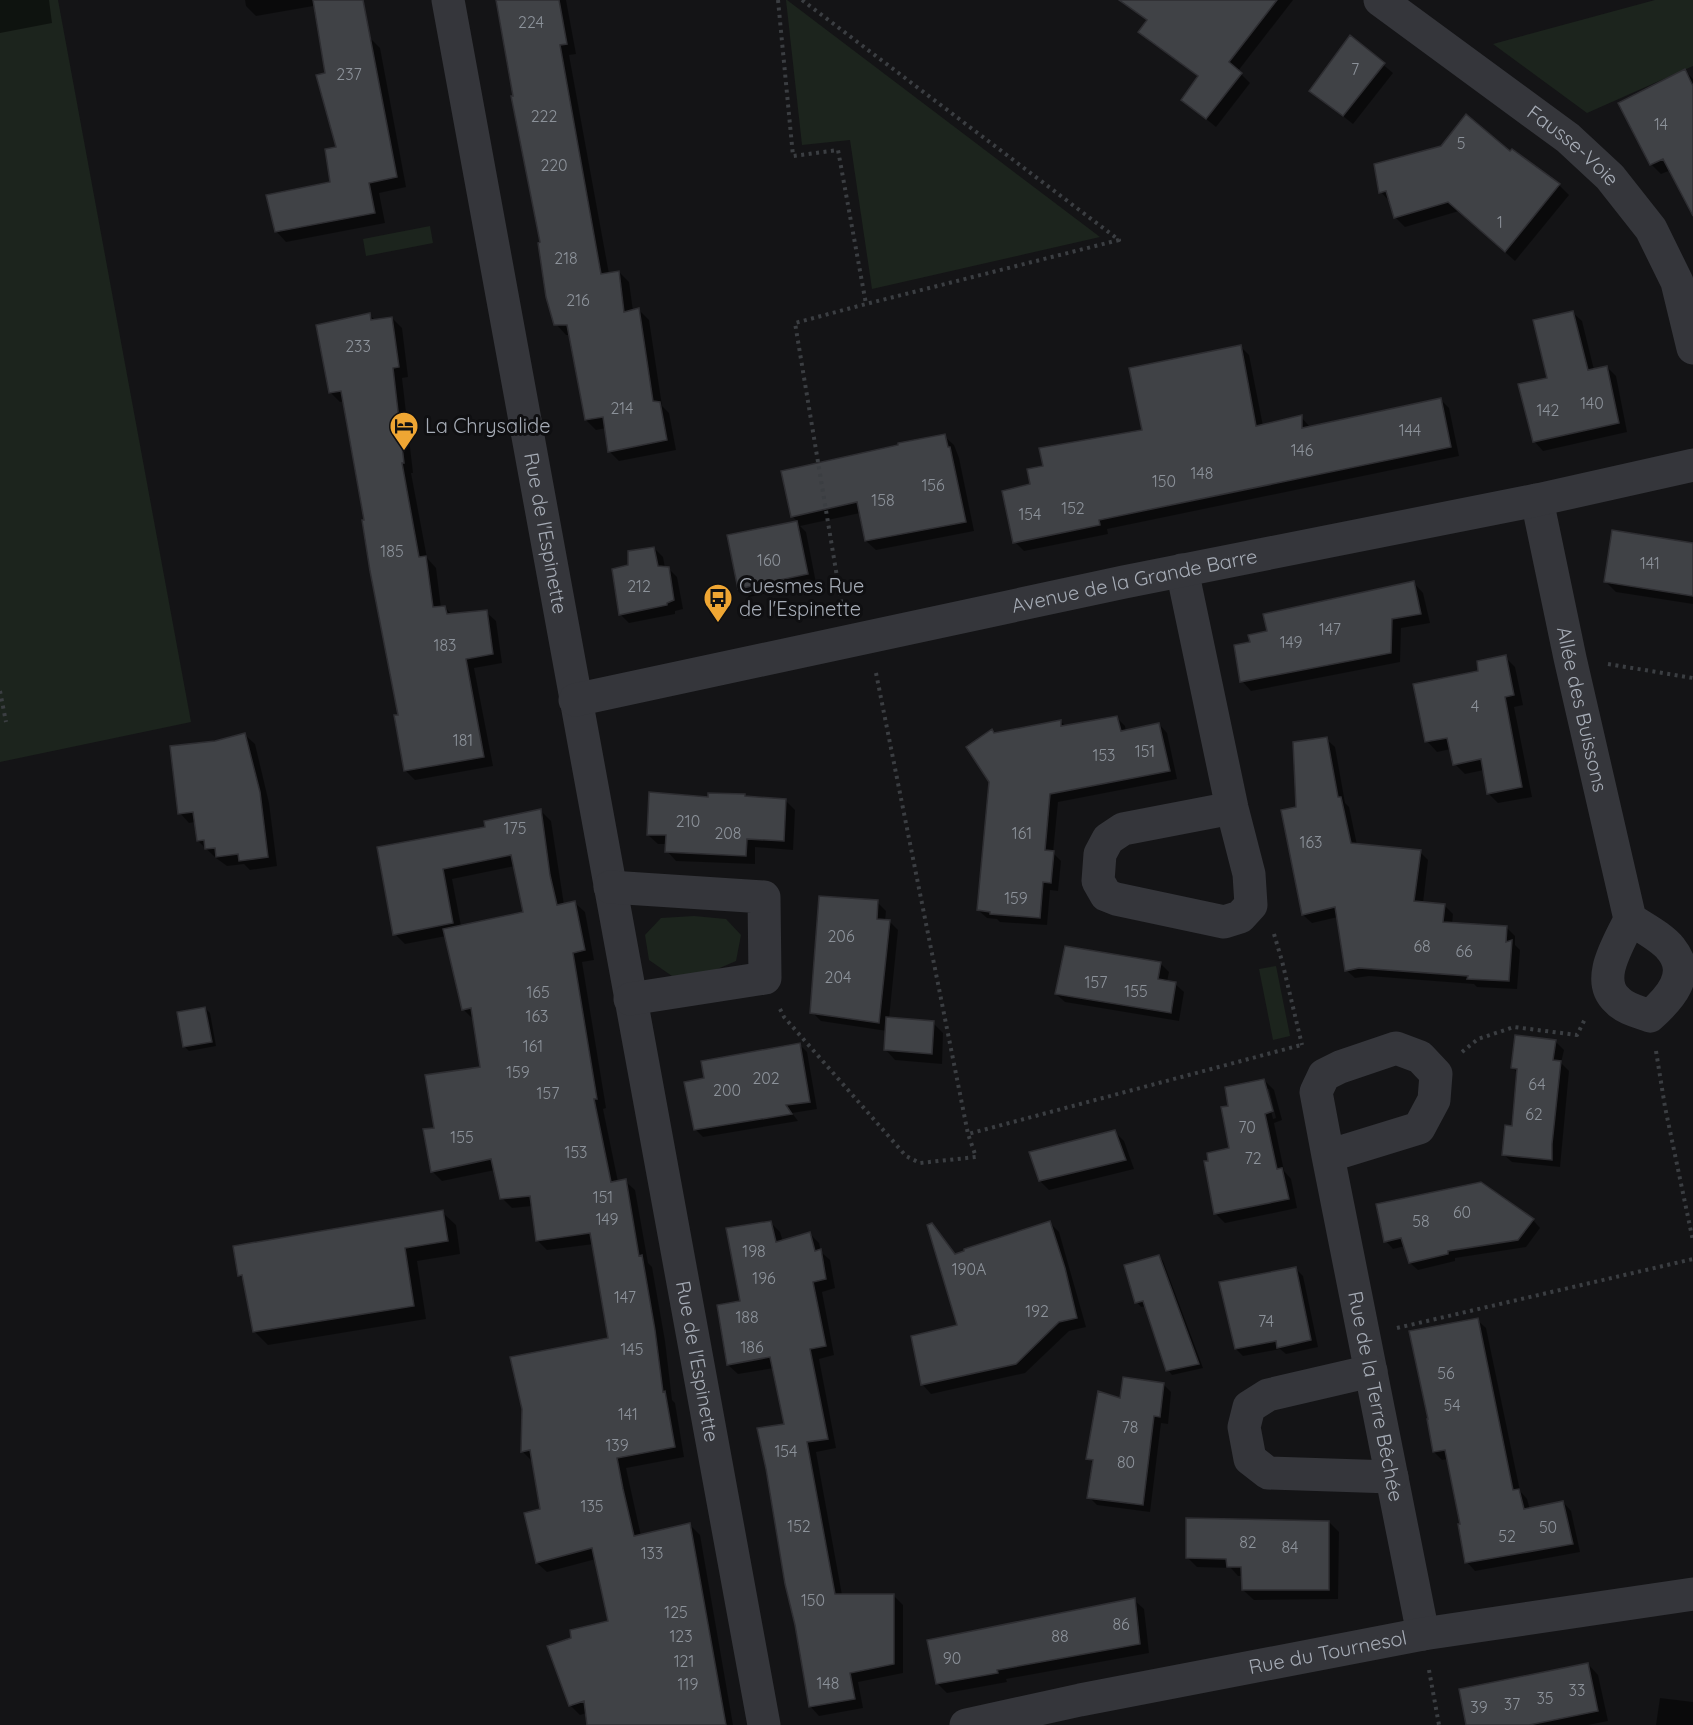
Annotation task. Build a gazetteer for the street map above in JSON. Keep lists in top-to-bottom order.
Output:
{
  "streets": {
    "street": [
      "Fausse-Voie",
      "Rue de l'Espinette",
      "Avenue de la Grande Barre",
      "Allée des Buissons",
      "Rue de la Terre Bêchée",
      "Rue du Tournesol"
    ]
  },
  "crossings": [
    ["Rue de l'Espinette", "Avenue de la Grande Barre"],
    ["Avenue de la Grande Barre", "Allée des Buissons"],
    ["Rue de la Terre Bêchée", "Rue du Tournesol"]
  ],
  "places": {
    "hotel": ["La Chrysalide"],
    "bus stop": ["Cuesmes Rue de l'Espinette"]
  },
  "house_numbers": [
    "224",
    "7",
    "237",
    "222",
    "14",
    "5",
    "220",
    "1",
    "218",
    "216",
    "233",
    "140",
    "214",
    "142",
    "144",
    "146",
    "148",
    "150",
    "156",
    "158",
    "152",
    "154",
    "185",
    "160",
    "141",
    "212",
    "147",
    "149",
    "183",
    "4",
    "181",
    "151",
    "153",
    "210",
    "175",
    "208",
    "161",
    "163",
    "159",
    "206",
    "68",
    "66",
    "204",
    "157",
    "155",
    "165",
    "163",
    "161",
    "159",
    "202",
    "64",
    "200",
    "157",
    "62",
    "70",
    "155",
    "153",
    "72",
    "151",
    "60",
    "149",
    "58",
    "198",
    "190A",
    "196",
    "147",
    "192",
    "188",
    "74",
    "186",
    "145",
    "56",
    "54",
    "141",
    "78",
    "139",
    "154",
    "80",
    "135",
    "152",
    "50",
    "52",
    "82",
    "84",
    "133",
    "150",
    "125",
    "86",
    "123",
    "88",
    "90",
    "121",
    "148",
    "119",
    "33",
    "35",
    "37",
    "39"
  ]
}
